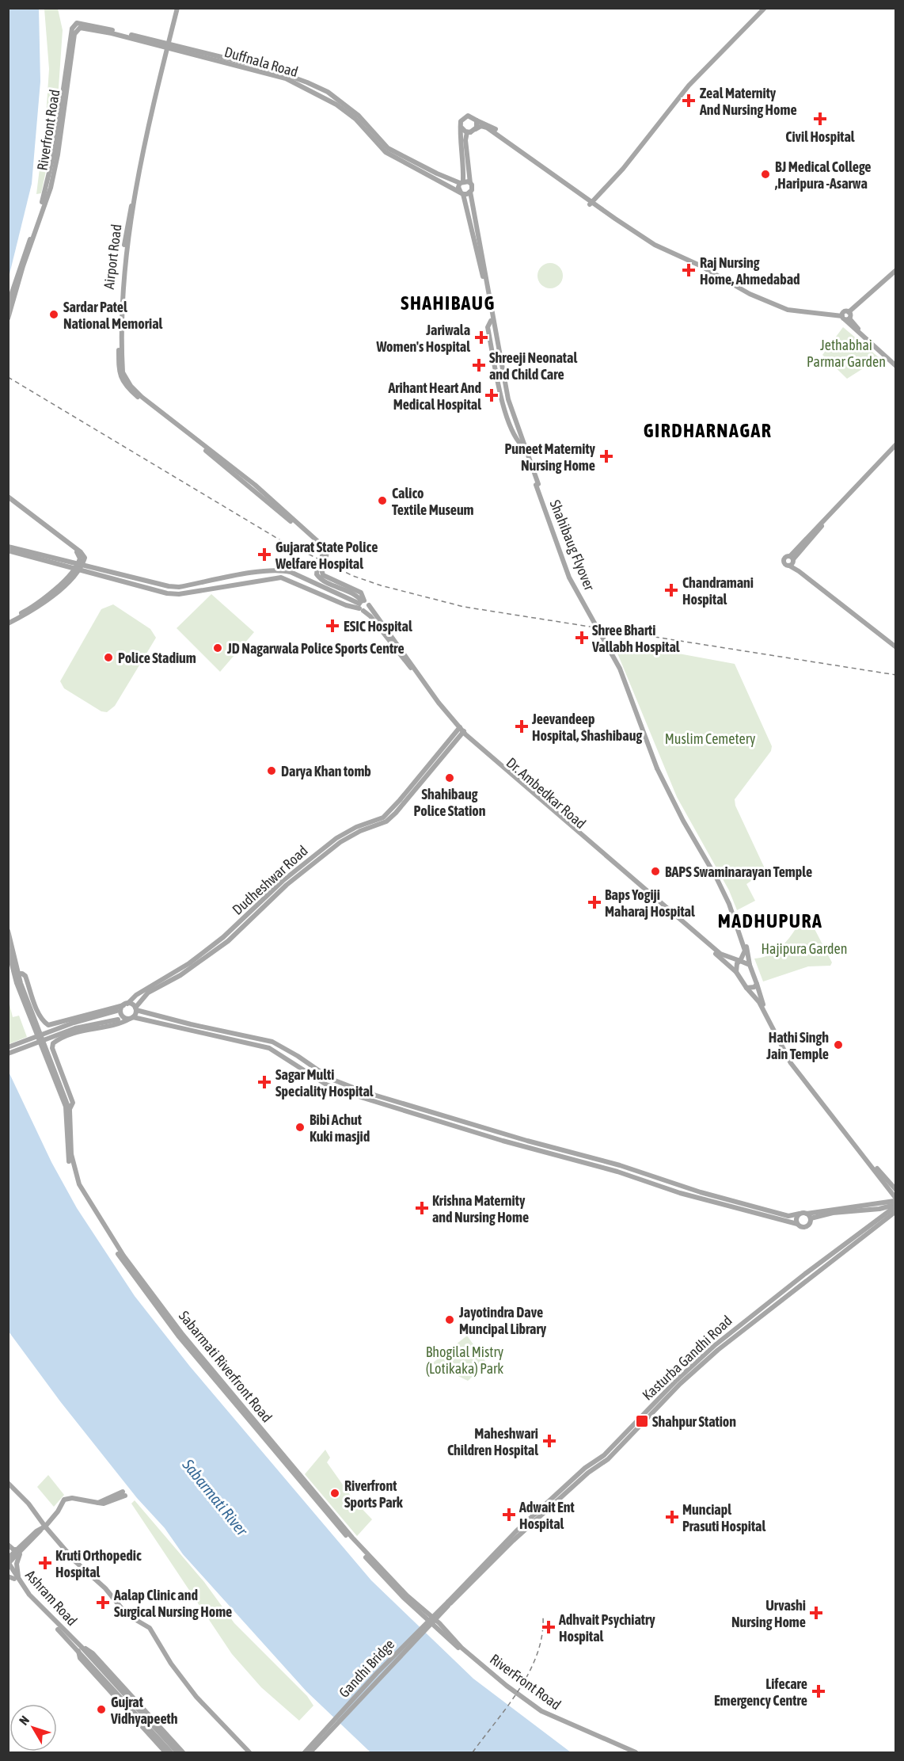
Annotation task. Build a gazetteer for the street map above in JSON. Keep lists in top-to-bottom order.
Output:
{
  "streets": {
    "main road": [
      "Duffnala Road",
      "Riverfront Road",
      "Airport Road",
      "Shahibaug Flyover",
      "Dr. Ambedkar Road",
      "Dudheshwar Road",
      "Kasturba Gandhi Road",
      "Sabarmati Riverfront Road",
      "Ashram Road",
      "Gandhi Bridge",
      "RiverFront Road"
    ]
  },
  "crossings": [
    ["Duffnala Road", "Riverfront Road"],
    ["Duffnala Road", "Airport Road"],
    ["Riverfront Road", "Airport Road"],
    ["Dr. Ambedkar Road", "Dudheshwar Road"],
    ["Dr. Ambedkar Road", "Kasturba Gandhi Road"],
    ["Kasturba Gandhi Road", "Gandhi Bridge"],
    ["Sabarmati Riverfront Road", "RiverFront Road"]
  ],
  "districts": ["SHAHIBAUG", "GIRDHARNAGAR", "MADHUPURA"],
  "water": ["Sabarmati River"],
  "parks": [
    "Jethabhai Parmar Garden",
    "Muslim Cemetery",
    "Hajipura Garden",
    "Bhogilal Mistry (Lotikaka) Park"
  ],
  "places": {
    "health": [
      "Zeal Maternity And Nursing Home",
      "Civil Hospital",
      "Raj Nursing Home, Ahmedabad",
      "Jariwala Women's Hospital",
      "Shreeji Neonatal and Child Care",
      "Arihant Heart And Medical Hospital",
      "Puneet Maternity Nursing Home",
      "Gujarat State Police Welfare Hospital",
      "Chandramani Hospital",
      "ESIC Hospital",
      "Shree Bharti Vallabh Hospital",
      "Jeevandeep Hospital, Shashibaug",
      "Baps Yogiji Maharaj Hospital",
      "Sagar Multi Speciality Hospital",
      "Krishna Maternity and Nursing Home",
      "Maheshwari Children Hospital",
      "Adwait Ent Hospital",
      "Munciapl Prasuti Hospital",
      "Kruti Orthopedic Hospital",
      "Aalap Clinic and Surgical Nursing Home",
      "Urvashi Nursing Home",
      "Adhvait Psychiatry Hospital",
      "Lifecare Emergency Centre"
    ],
    "other": [
      "BJ Medical College ,Haripura -Asarwa",
      "Sardar Patel National Memorial",
      "Calico Textile Museum",
      "JD Nagarwala Police Sports Centre",
      "Police Stadium",
      "Darya Khan tomb",
      "Shahibaug Police Station",
      "BAPS Swaminarayan Temple",
      "Hathi Singh Jain Temple",
      "Bibi Achut Kuki masjid",
      "Jayotindra Dave Muncipal Library",
      "Riverfront Sports Park",
      "Gujrat Vidhyapeeth"
    ],
    "transit": ["Shahpur Station"]
  },
  "north": "top left"
}
